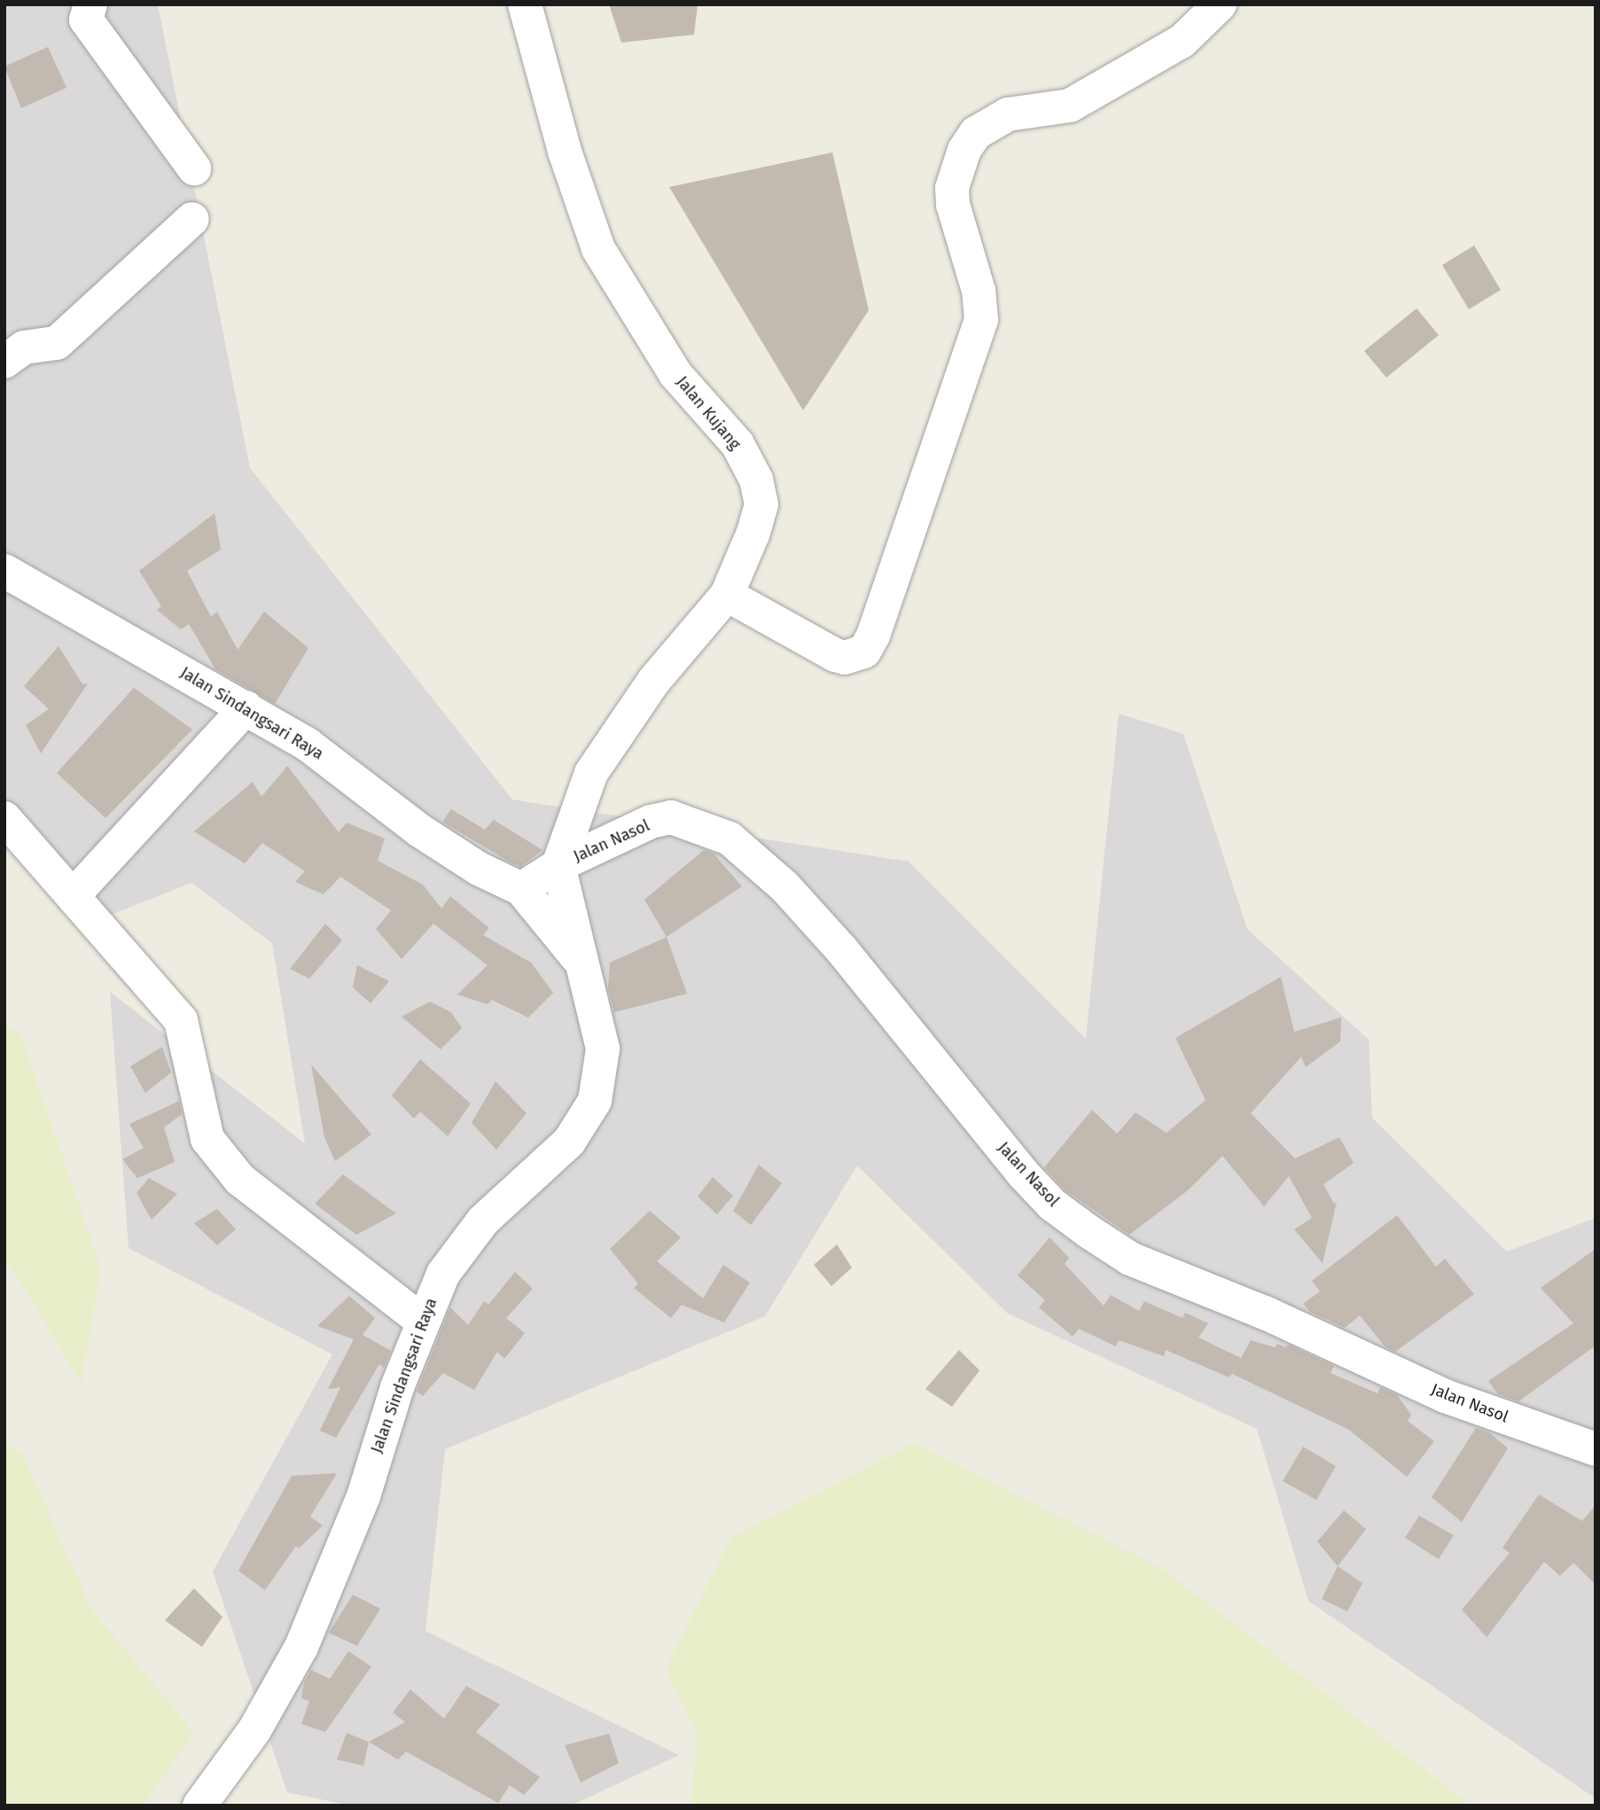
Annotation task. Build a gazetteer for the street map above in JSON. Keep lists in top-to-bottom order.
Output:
{
  "streets": {
    "street": ["Jalan Kujang", "Jalan Sindangsari Raya", "Jalan Nasol"]
  },
  "crossings": [
    ["Jalan Kujang", "Jalan Sindangsari Raya"],
    ["Jalan Kujang", "Jalan Nasol"],
    ["Jalan Sindangsari Raya", "Jalan Nasol"]
  ]
}
